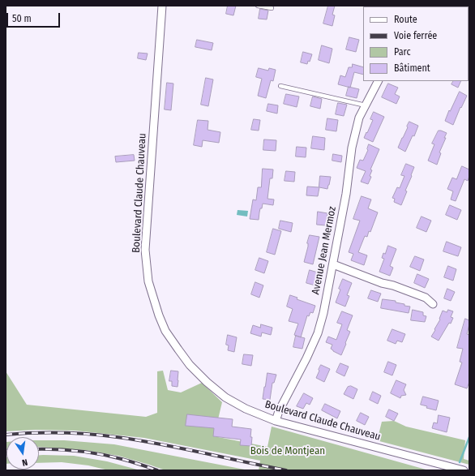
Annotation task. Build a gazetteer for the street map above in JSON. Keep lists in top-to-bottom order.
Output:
{
  "streets": {
    "street": ["Boulevard Claude Chauveau", "Avenue Jean Mermoz"]
  },
  "crossings": [
    ["Boulevard Claude Chauveau", "Avenue Jean Mermoz"]
  ],
  "parks": ["Bois de Montjean"],
  "legend": [
    "Route",
    "Voie ferrée",
    "Parc",
    "Bâtiment"
  ],
  "scale_bar": "50 m",
  "north": "bottom"
}
